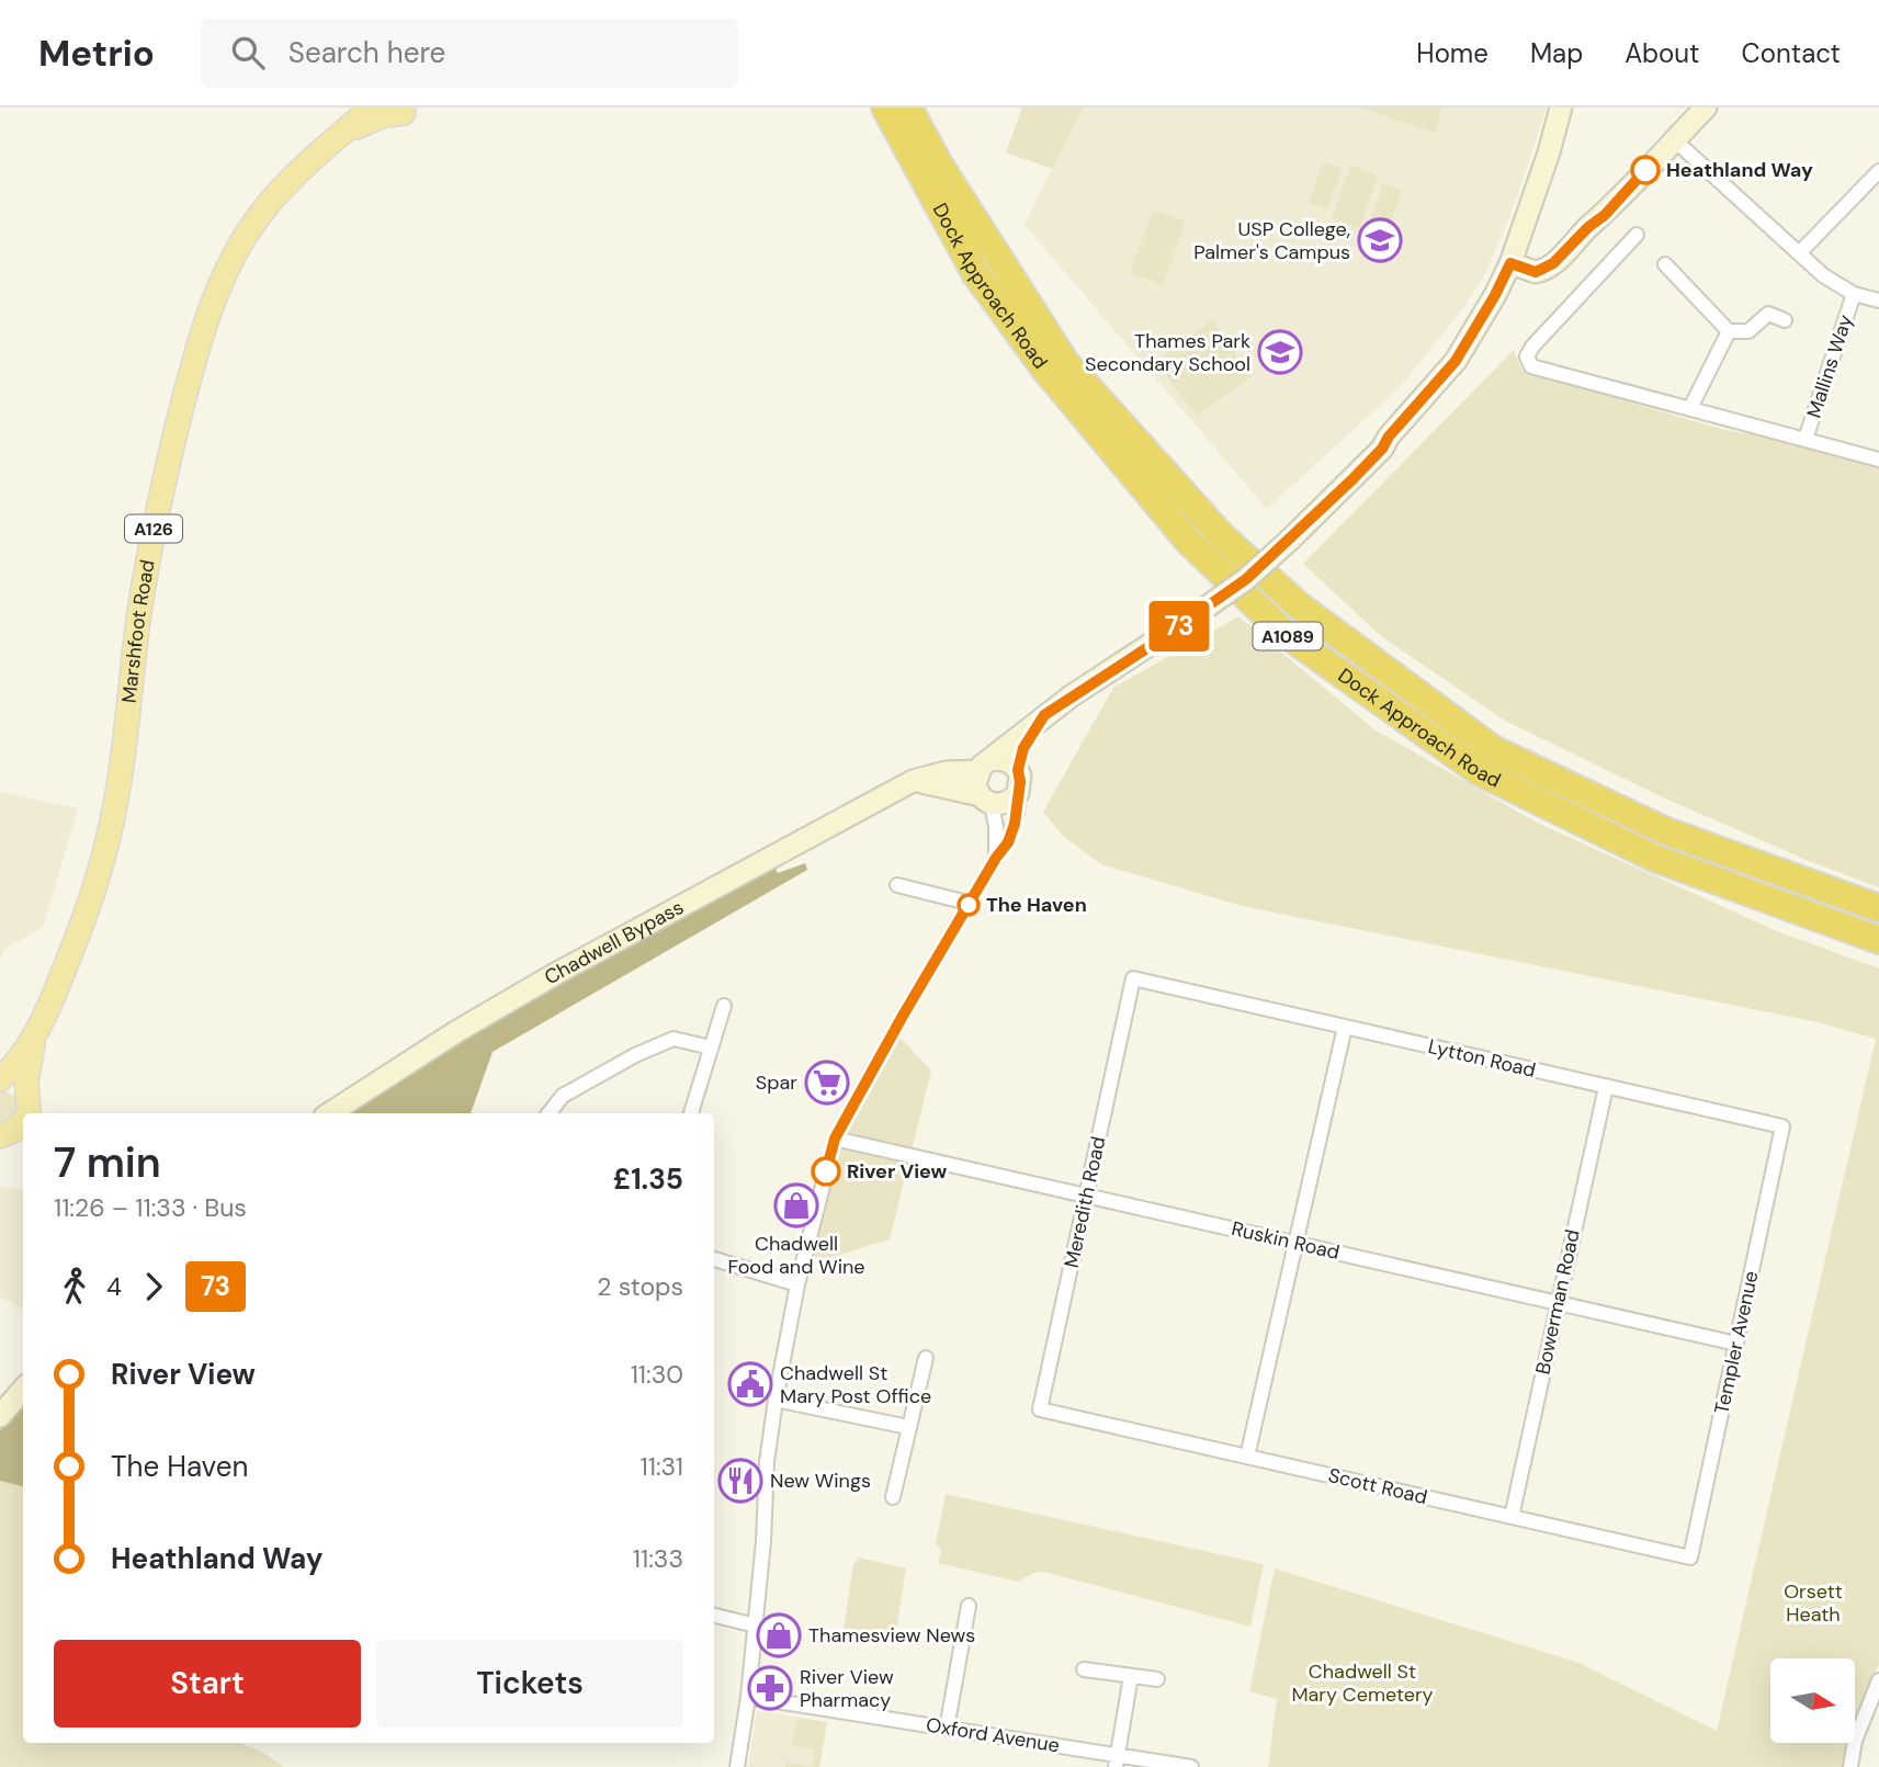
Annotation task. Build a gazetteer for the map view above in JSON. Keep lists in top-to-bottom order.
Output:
{
  "streets": {
    "highway": ["Dock Approach Road", "A1089"],
    "main road": ["A126", "Marshfoot Road", "Chadwell Bypass"],
    "street": [
      "Mallins Way",
      "Lytton Road",
      "Meredith Road",
      "Ruskin Road",
      "Bowerman Road",
      "Templer Avenue",
      "Scott Road",
      "Oxford Avenue"
    ]
  },
  "crossings": [
    ["Lytton Road", "Meredith Road"],
    ["Lytton Road", "Bowerman Road"],
    ["Lytton Road", "Templer Avenue"],
    ["Meredith Road", "Ruskin Road"],
    ["Meredith Road", "Scott Road"],
    ["Ruskin Road", "Bowerman Road"],
    ["Ruskin Road", "Templer Avenue"],
    ["Bowerman Road", "Scott Road"],
    ["Templer Avenue", "Scott Road"]
  ],
  "parks": ["Orsett Heath", "Chadwell St Mary Cemetery"],
  "places": {
    "other": ["Heathland Way", "The Haven", "River View"],
    "school or university": ["USP College, Palmer's Campus", "Thames Park Secondary School"],
    "supermarket": ["Spar"],
    "shop": ["Chadwell Food and Wine", "Thamesview News"],
    "public building": ["Chadwell St Mary Post Office"],
    "restaurant": ["New Wings"],
    "pharmacy": ["River View Pharmacy"]
  },
  "lines": ["bus line 73"],
  "north": "right",
  "page": {
    "header": "Metrio",
    "search": "Search here",
    "nav": [
      "Home",
      "Map",
      "About",
      "Contact"
    ],
    "on_map": "73",
    "heading": ["7 min", "11:26 – 11:33 · Bus", "£1.35"],
    "legs": ["4", "73", "2 stops"],
    "list": [
      {
        "name": "River View",
        "value": "11:30"
      },
      {
        "name": "The Haven",
        "value": "11:31"
      },
      {
        "name": "Heathland Way",
        "value": "11:33"
      }
    ],
    "buttons": ["Start", "Tickets"]
  }
}
